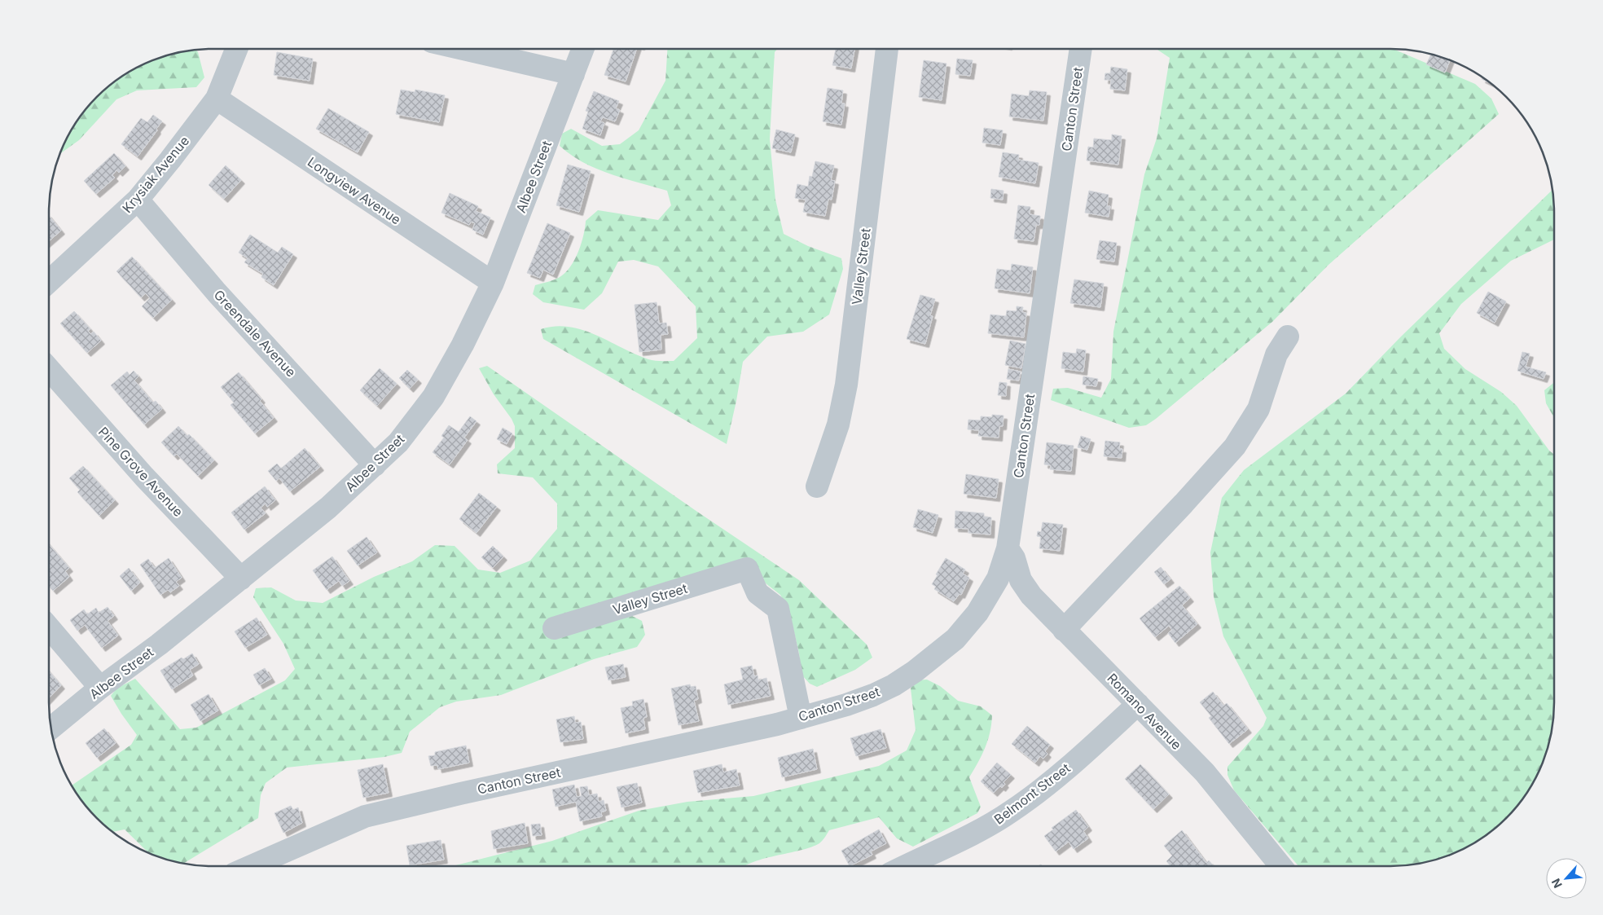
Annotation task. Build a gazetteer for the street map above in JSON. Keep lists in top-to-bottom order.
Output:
{
  "streets": {
    "street": [
      "Canton Street",
      "Krysiak Avenue",
      "Albee Street",
      "Longview Avenue",
      "Valley Street",
      "Greendale Avenue",
      "Pine Grove Avenue",
      "Romano Avenue",
      "Belmont Street"
    ]
  },
  "crossings": [
    ["Canton Street", "Valley Street"],
    ["Canton Street", "Romano Avenue"],
    ["Krysiak Avenue", "Longview Avenue"],
    ["Krysiak Avenue", "Greendale Avenue"],
    ["Albee Street", "Longview Avenue"],
    ["Albee Street", "Greendale Avenue"],
    ["Albee Street", "Pine Grove Avenue"],
    ["Romano Avenue", "Belmont Street"]
  ],
  "north": "bottom left"
}
